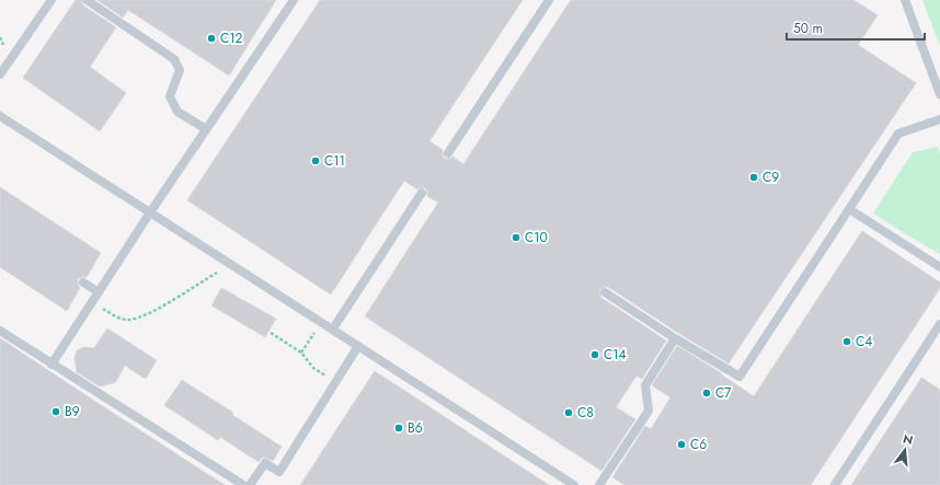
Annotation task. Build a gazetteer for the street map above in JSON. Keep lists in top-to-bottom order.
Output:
{
  "places": [
    "C12",
    "C11",
    "C9",
    "C10",
    "C4",
    "C14",
    "C7",
    "B9",
    "C8",
    "B6",
    "C6"
  ],
  "scale_bar": "50 m",
  "north": "top"
}
